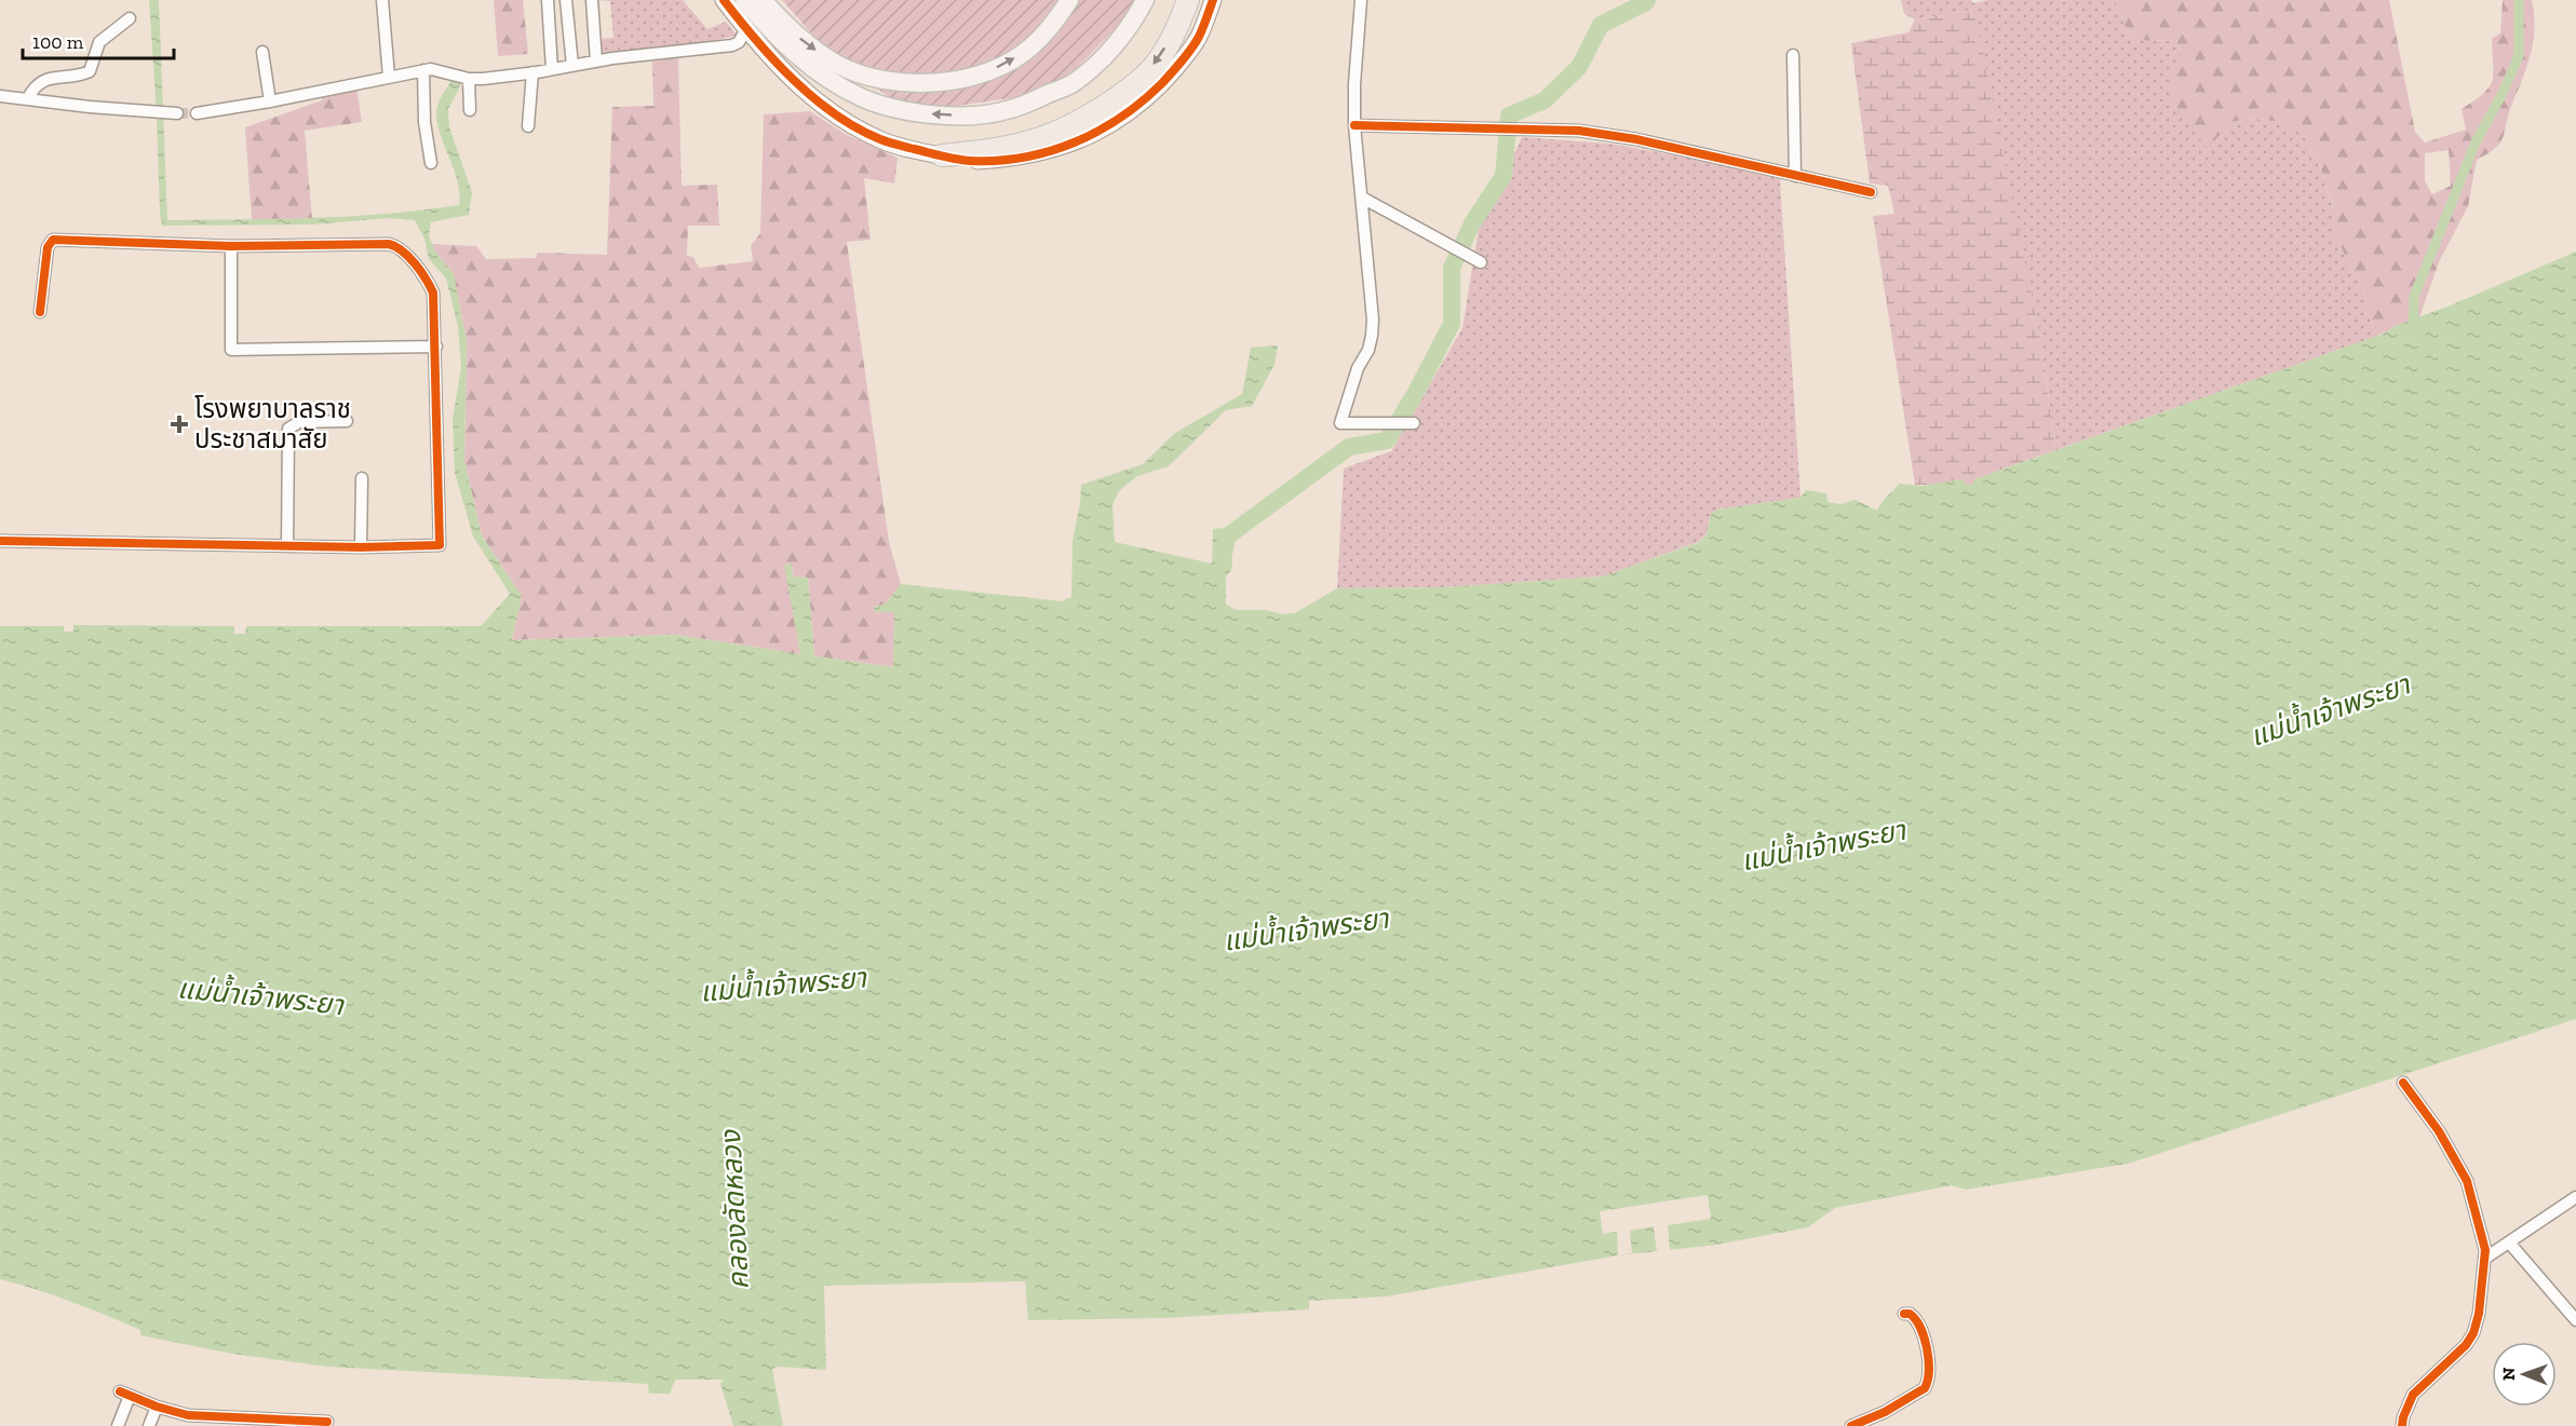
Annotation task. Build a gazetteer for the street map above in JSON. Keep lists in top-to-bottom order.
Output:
{
  "water": ["แม่น้ำเจ้าพระยา", "คลองลัดหลวง"],
  "places": {
    "health": ["โรงพยาบาลราช ประชาสมาสัย"]
  },
  "scale_bar": "100 m",
  "north": "left"
}
